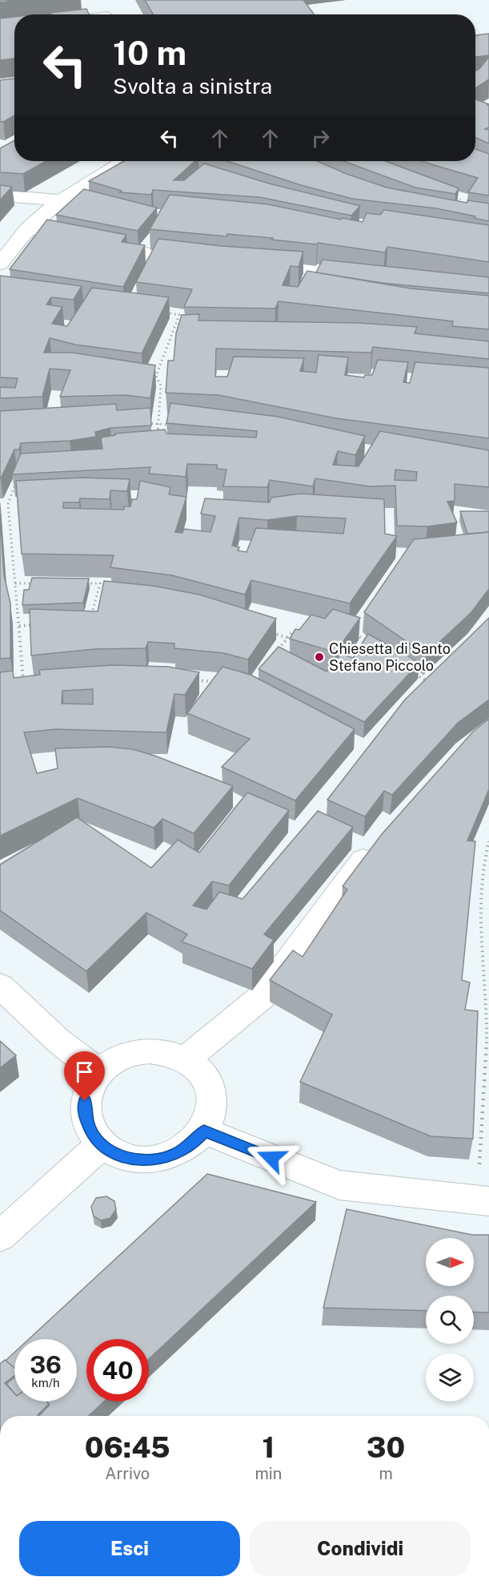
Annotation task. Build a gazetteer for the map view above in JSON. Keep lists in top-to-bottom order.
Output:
{
  "places": ["Chiesetta di Santo Stefano Piccolo"],
  "north": "right",
  "page": {
    "turn": ["10 m", "Svolta a sinistra"],
    "speed": "36 km/h",
    "limit": "40",
    "eta": [
      "06:45",
      "Arrivo",
      "1",
      "min",
      "30",
      "m"
    ],
    "buttons": ["Esci", "Condividi"]
  }
}
